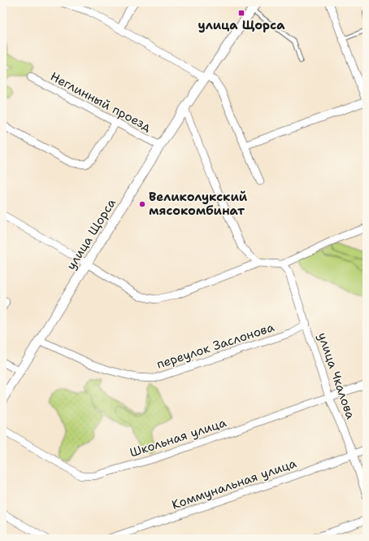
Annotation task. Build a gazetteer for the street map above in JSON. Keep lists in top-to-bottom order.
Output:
{
  "streets": {
    "street": [
      "Неглинный проезд",
      "улица Щорса",
      "переулок Заслонова",
      "улица Чкалова",
      "Школьная улица",
      "Коммунальная улица"
    ]
  },
  "crossings": [
    ["Неглинный проезд", "улица Щорса"],
    ["улица Щорса", "переулок Заслонова"],
    ["переулок Заслонова", "улица Чкалова"],
    ["улица Чкалова", "Школьная улица"],
    ["улица Чкалова", "Коммунальная улица"]
  ],
  "places": {
    "transit": ["улица Щорса"],
    "other": ["Великолукский мясокомбинат"]
  }
}
